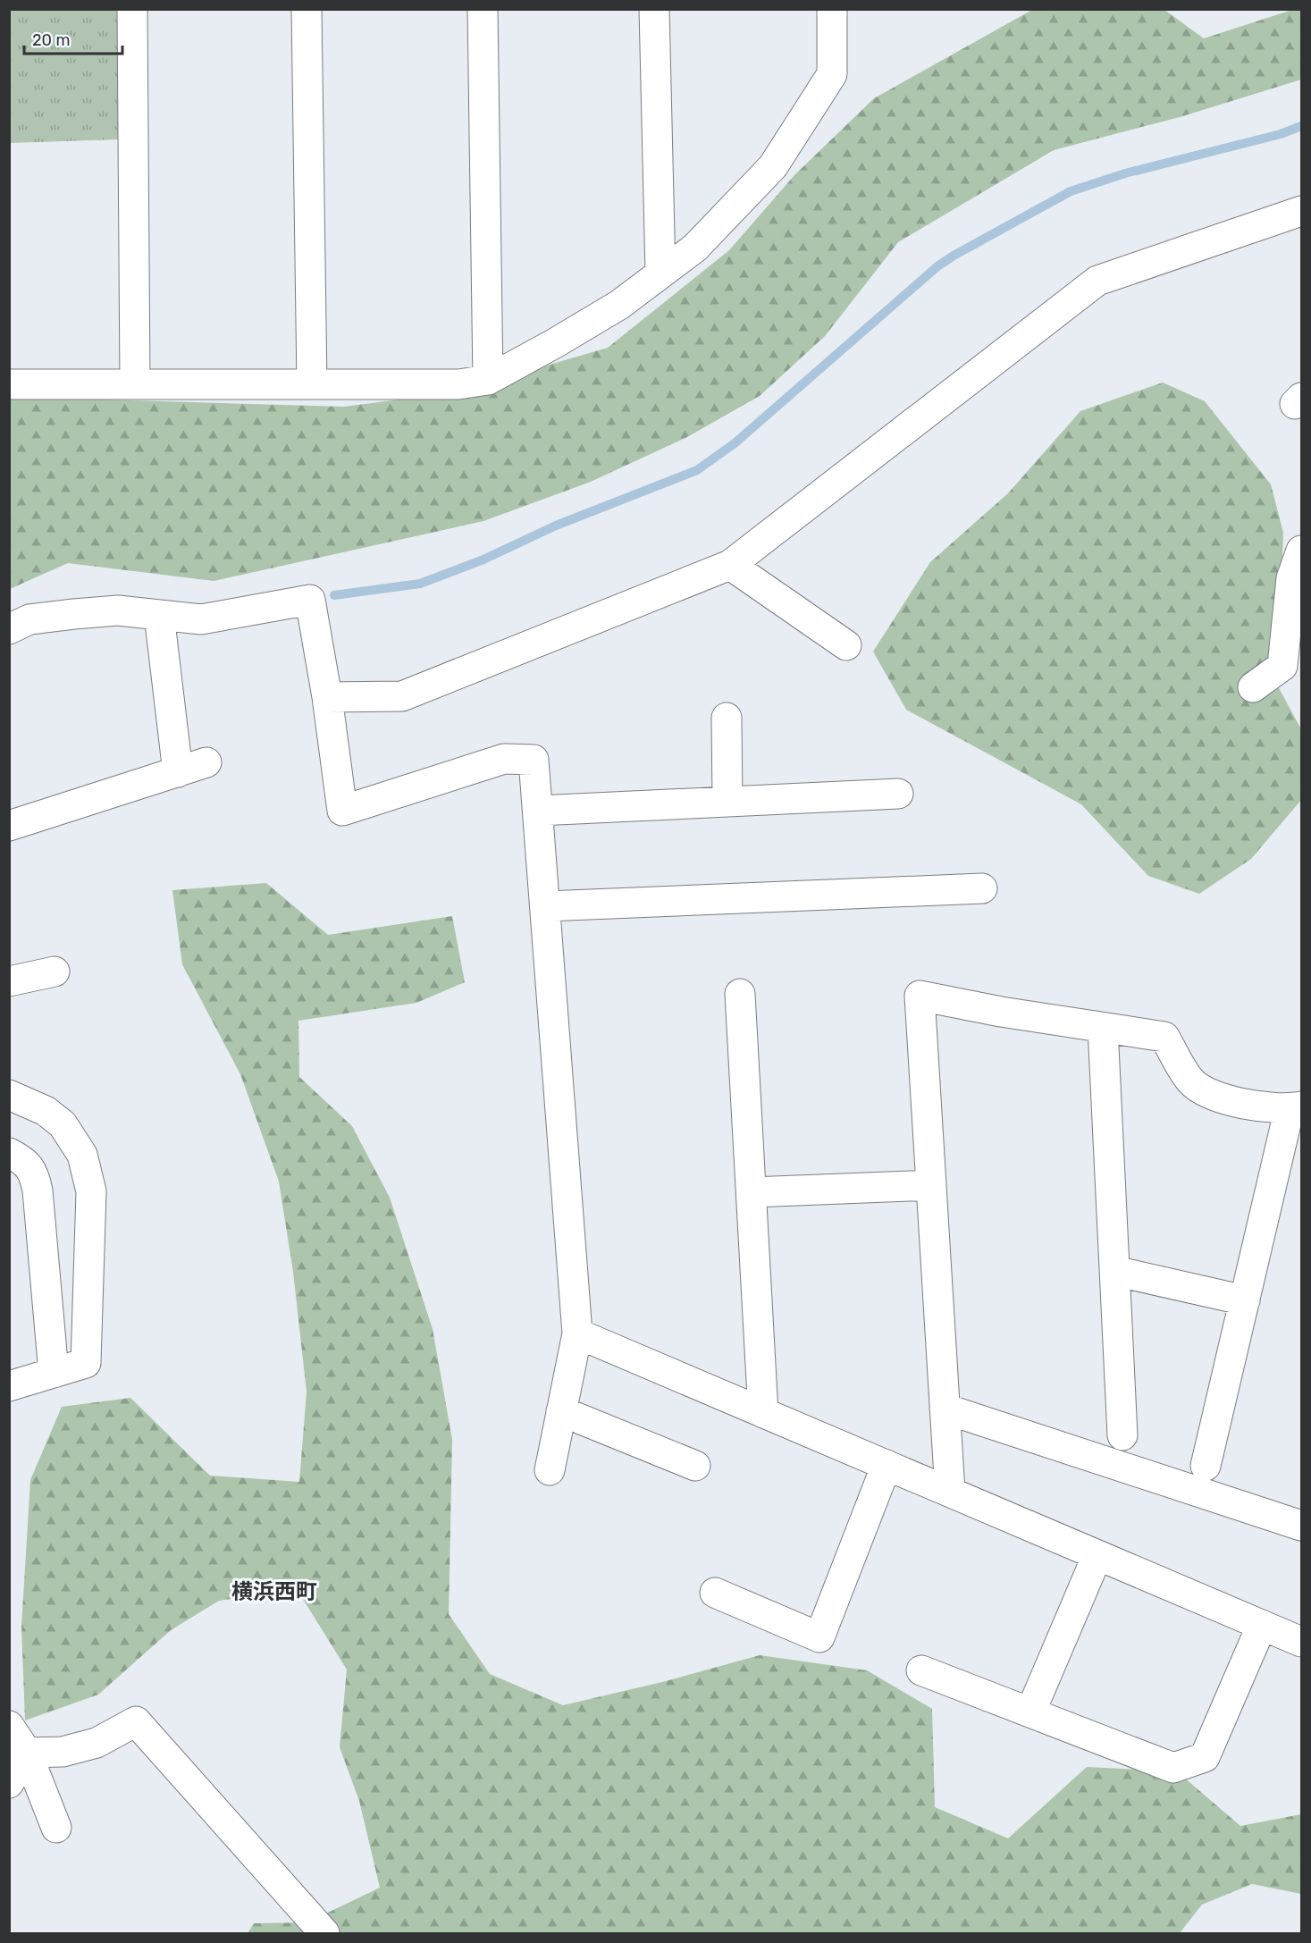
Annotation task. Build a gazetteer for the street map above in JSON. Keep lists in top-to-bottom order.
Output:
{
  "districts": ["横浜西町"],
  "scale_bar": "20 m"
}
